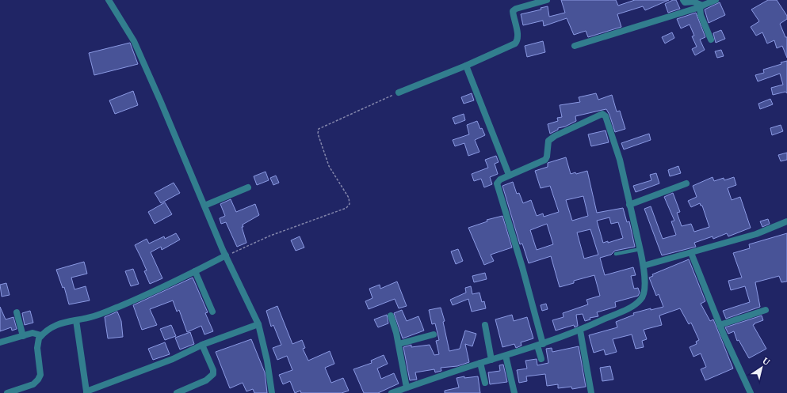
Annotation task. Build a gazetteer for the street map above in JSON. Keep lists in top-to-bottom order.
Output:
{
  "north": "top right"
}
